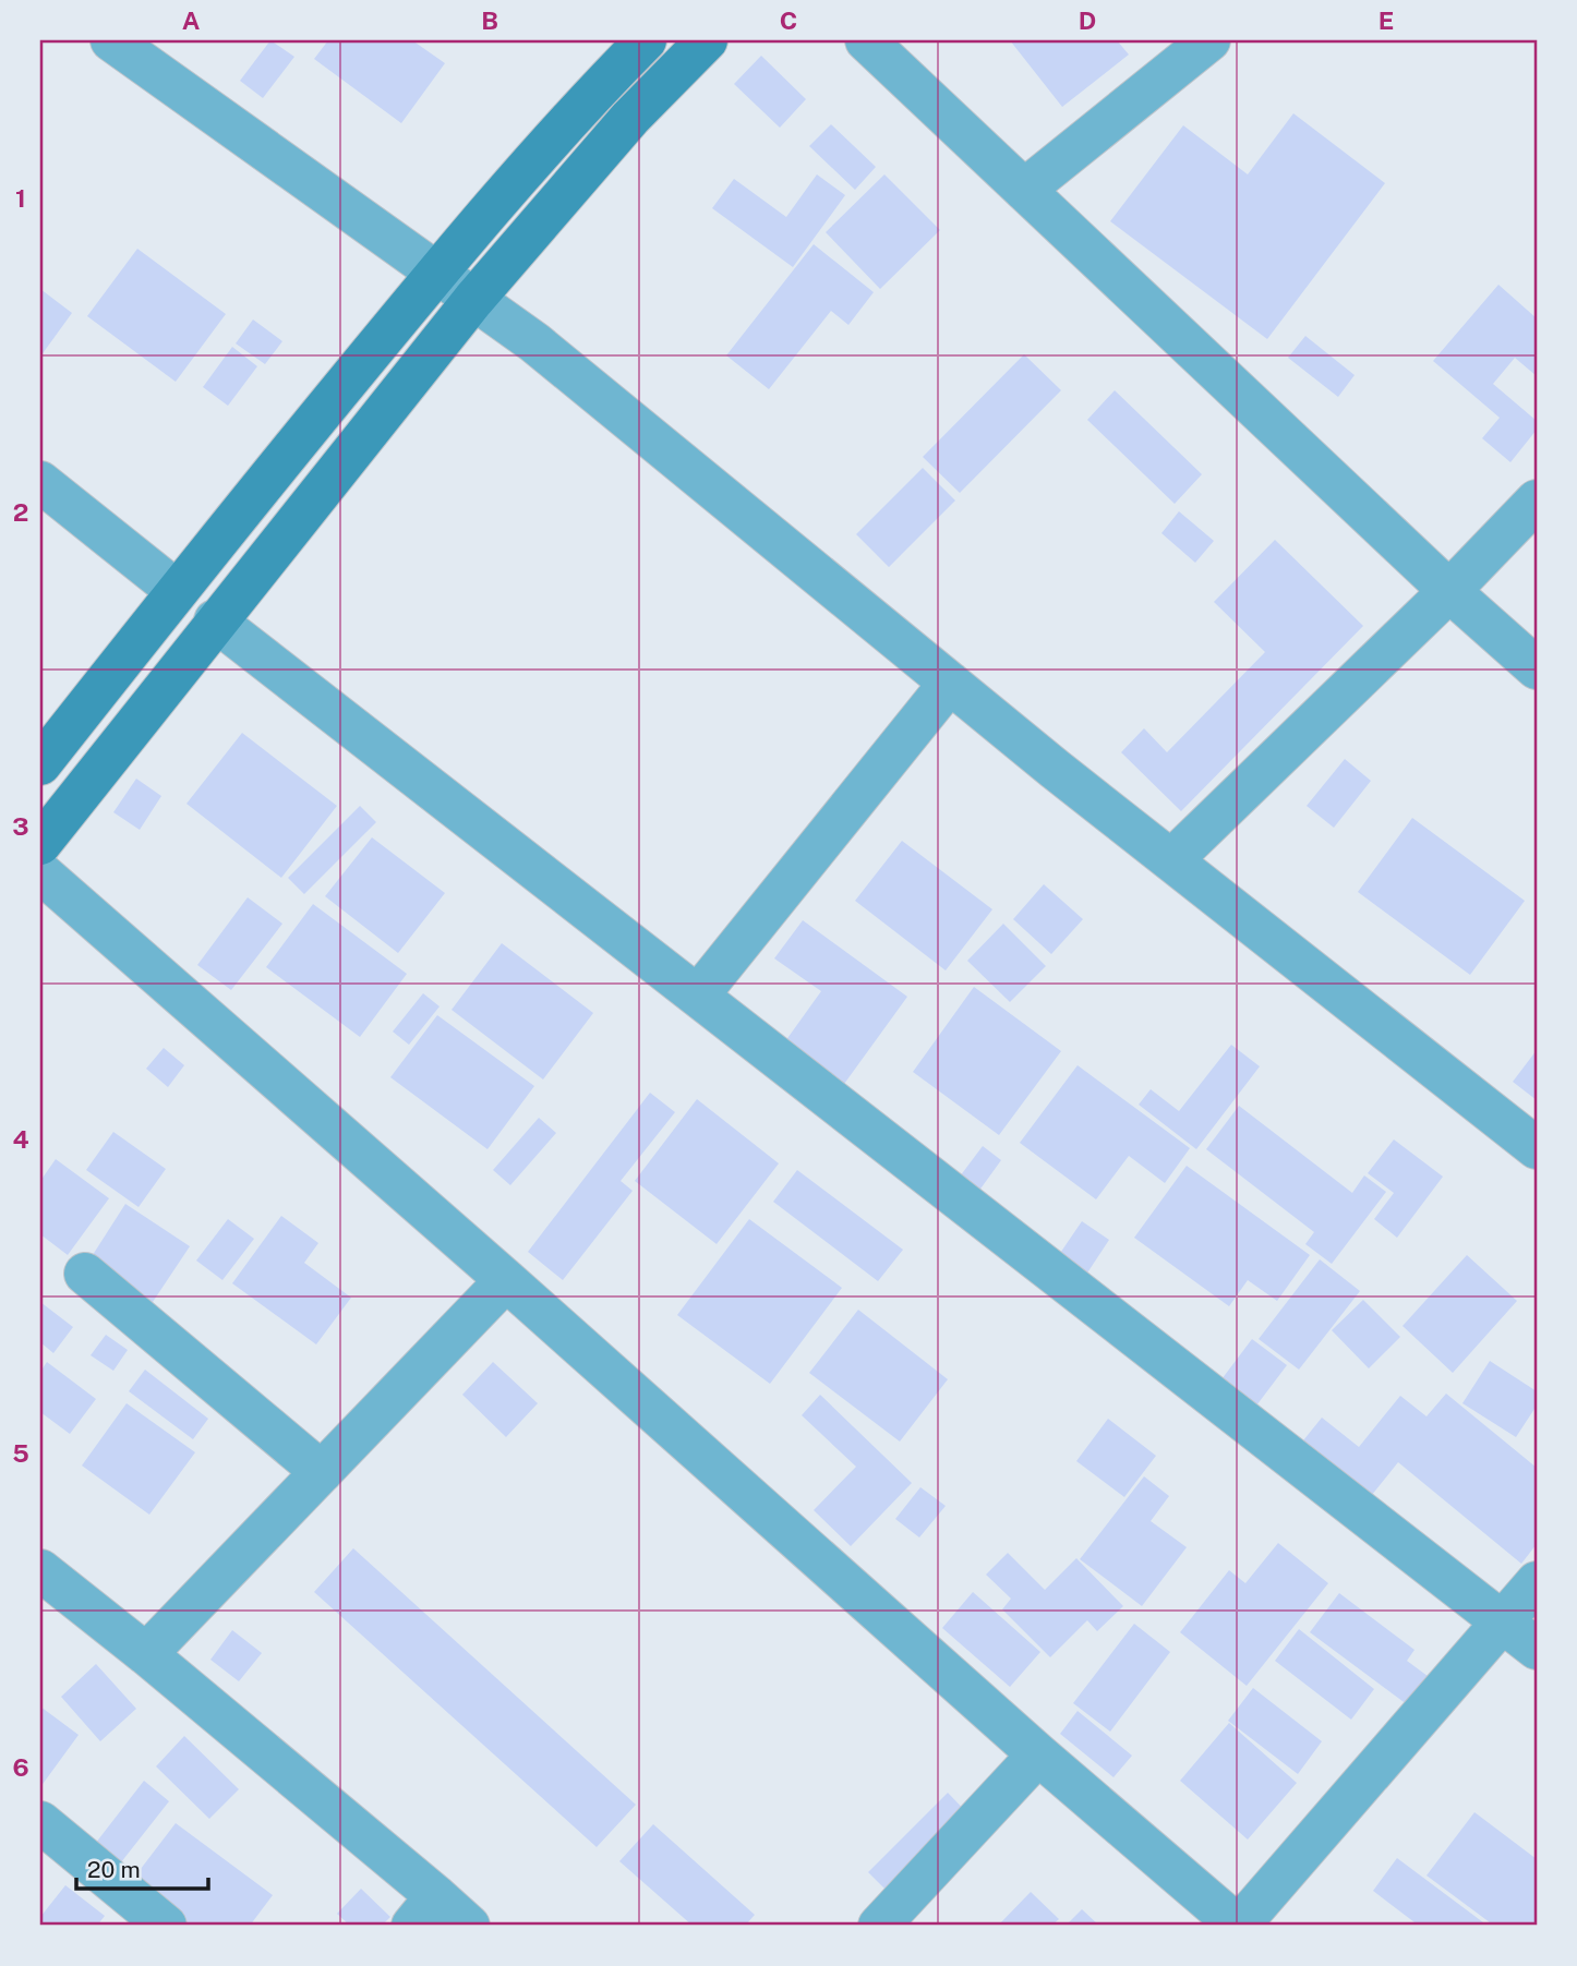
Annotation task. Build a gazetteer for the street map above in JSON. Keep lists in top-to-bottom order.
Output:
{
  "scale_bar": "20 m",
  "grid": {
    "columns": [
      "A",
      "B",
      "C",
      "D",
      "E"
    ],
    "rows": [
      "1",
      "2",
      "3",
      "4",
      "5",
      "6"
    ]
  }
}
